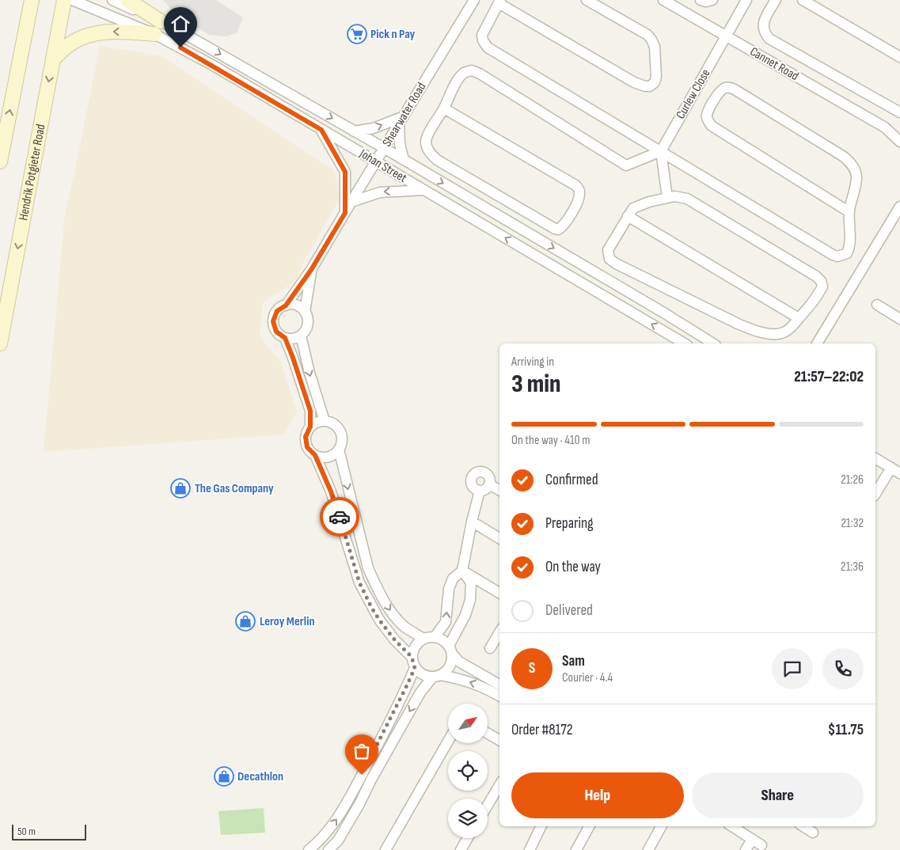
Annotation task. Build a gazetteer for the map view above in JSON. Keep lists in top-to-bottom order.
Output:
{
  "streets": {
    "main road": ["Hendrik Potgieter Road"],
    "street": [
      "Cannet Road",
      "Curlew Close",
      "Shearwater Road",
      "Johan Street"
    ]
  },
  "crossings": [
    ["Cannet Road", "Curlew Close"],
    ["Shearwater Road", "Johan Street"]
  ],
  "places": {
    "supermarket": ["Pick n Pay"],
    "shop": ["The Gas Company", "Leroy Merlin", "Decathlon"]
  },
  "scale_bar": "50 m",
  "north": "top right",
  "page": {
    "heading": ["3 min", "Arriving in", "21:57–22:02"],
    "panel": [
      "Sam",
      "Courier · 4.4",
      "Order #8172",
      "$11.75"
    ],
    "bar": "On the way · 410 m",
    "list": [
      ["Confirmed", "21:26"],
      ["Preparing", "21:32"],
      ["On the way", "21:36"],
      "Delivered"
    ],
    "round": "S",
    "buttons": ["Help", "Share"],
    "scale": "50 m"
  }
}
